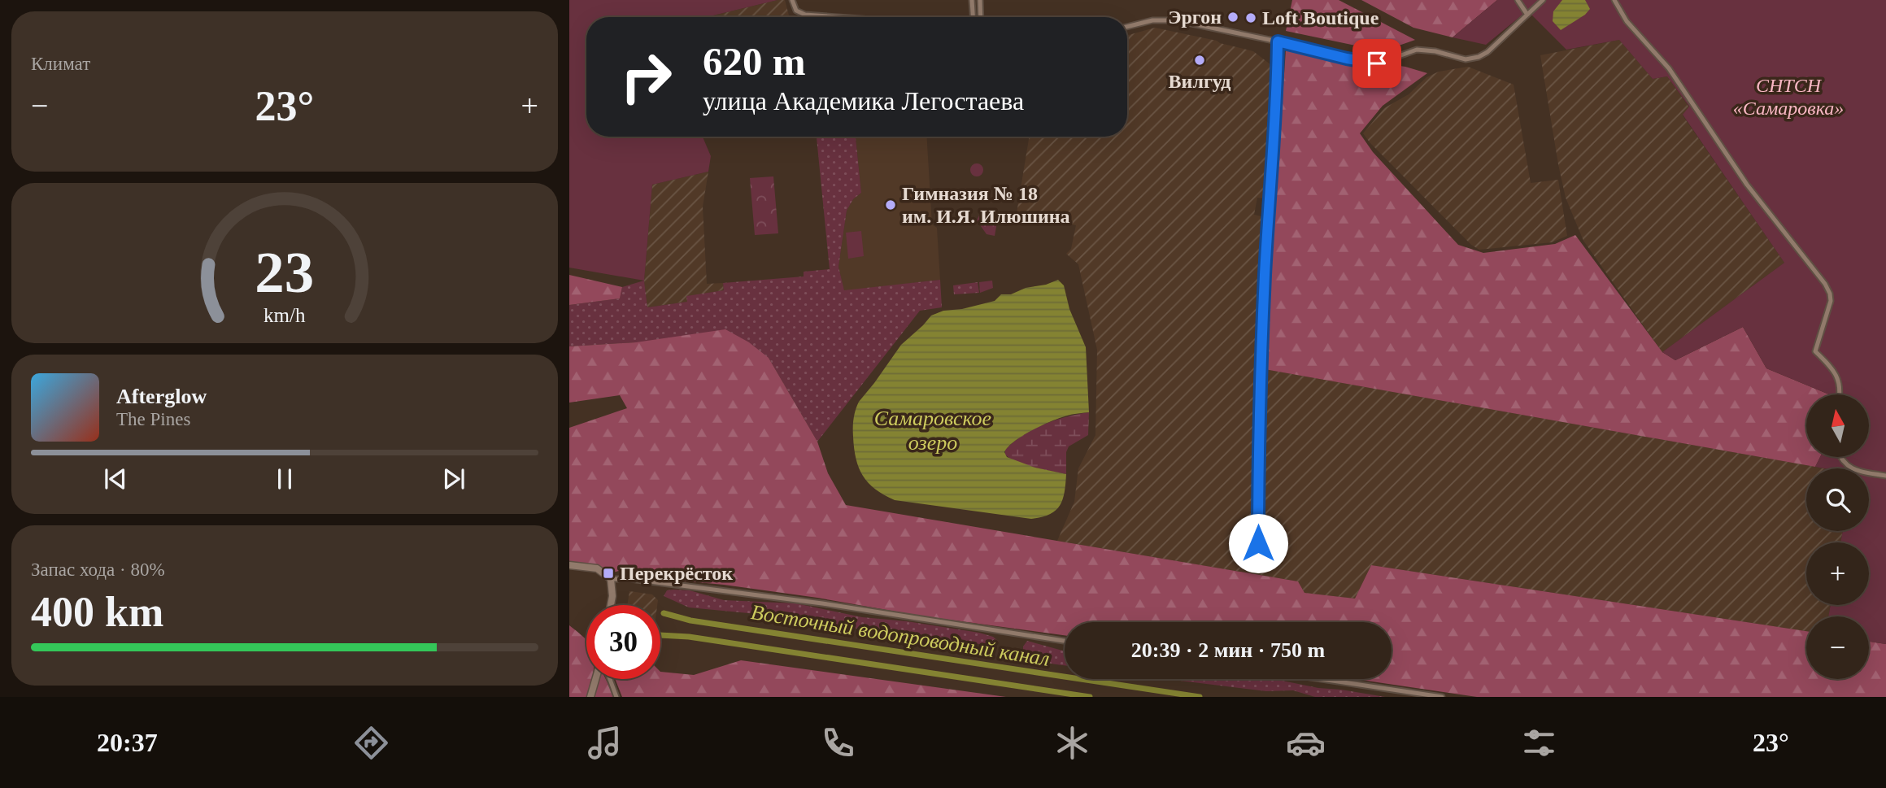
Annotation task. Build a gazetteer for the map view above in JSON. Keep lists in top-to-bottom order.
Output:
{
  "water": ["Самаровское озеро", "Восточный водопроводный канал"],
  "parks": ["СНТСН «Самаровка»"],
  "places": {
    "other": [
      "Эргон",
      "Loft Boutique",
      "Вилгуд",
      "Гимназия № 18 им. И.Я. Илюшина"
    ],
    "transit": ["Перекрёсток"]
  },
  "north": "top",
  "page": {
    "tile": [
      "Климат",
      ["Запас хода · 80%", "400 km"]
    ],
    "turn": ["620 m", "улица Академика Легостаева"],
    "heat": ["−", "23°", "+"],
    "song": ["Afterglow", "The Pines"],
    "map_buttons": ["+", "−"],
    "limit": "30",
    "trip": "20:39 · 2 мин · 750 m",
    "tabs": ["20:37", "23°"],
    "gauge": ["23", "km/h"]
  }
}
